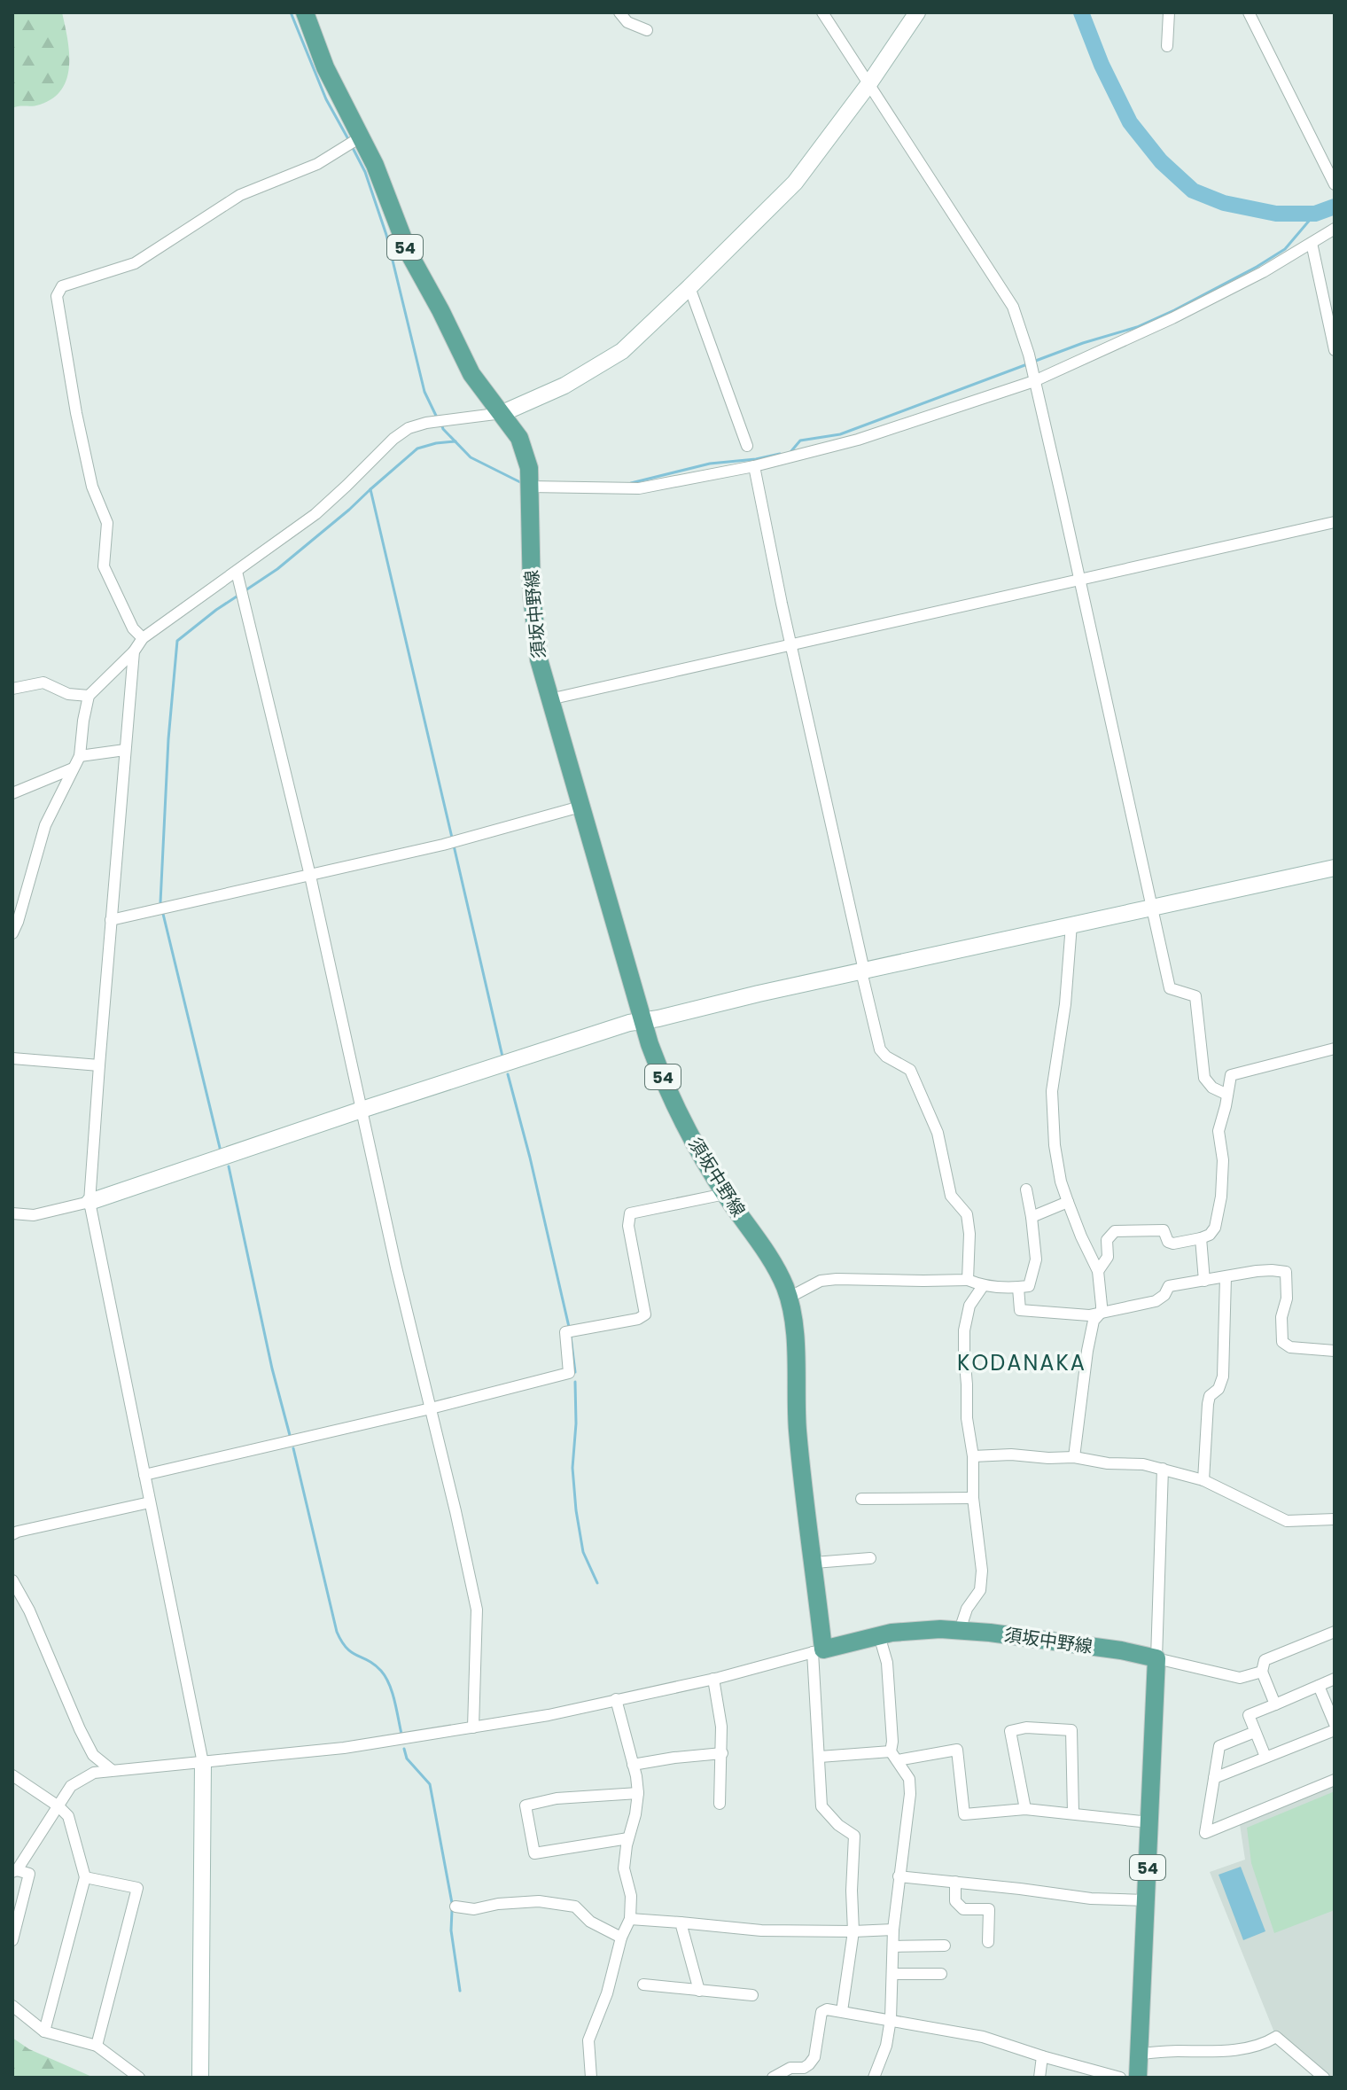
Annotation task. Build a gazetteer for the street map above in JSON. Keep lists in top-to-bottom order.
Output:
{
  "streets": {
    "main road": ["54", "須坂中野線"]
  },
  "crossings": [
    ["54", "須坂中野線"]
  ],
  "districts": ["KODANAKA"]
}
